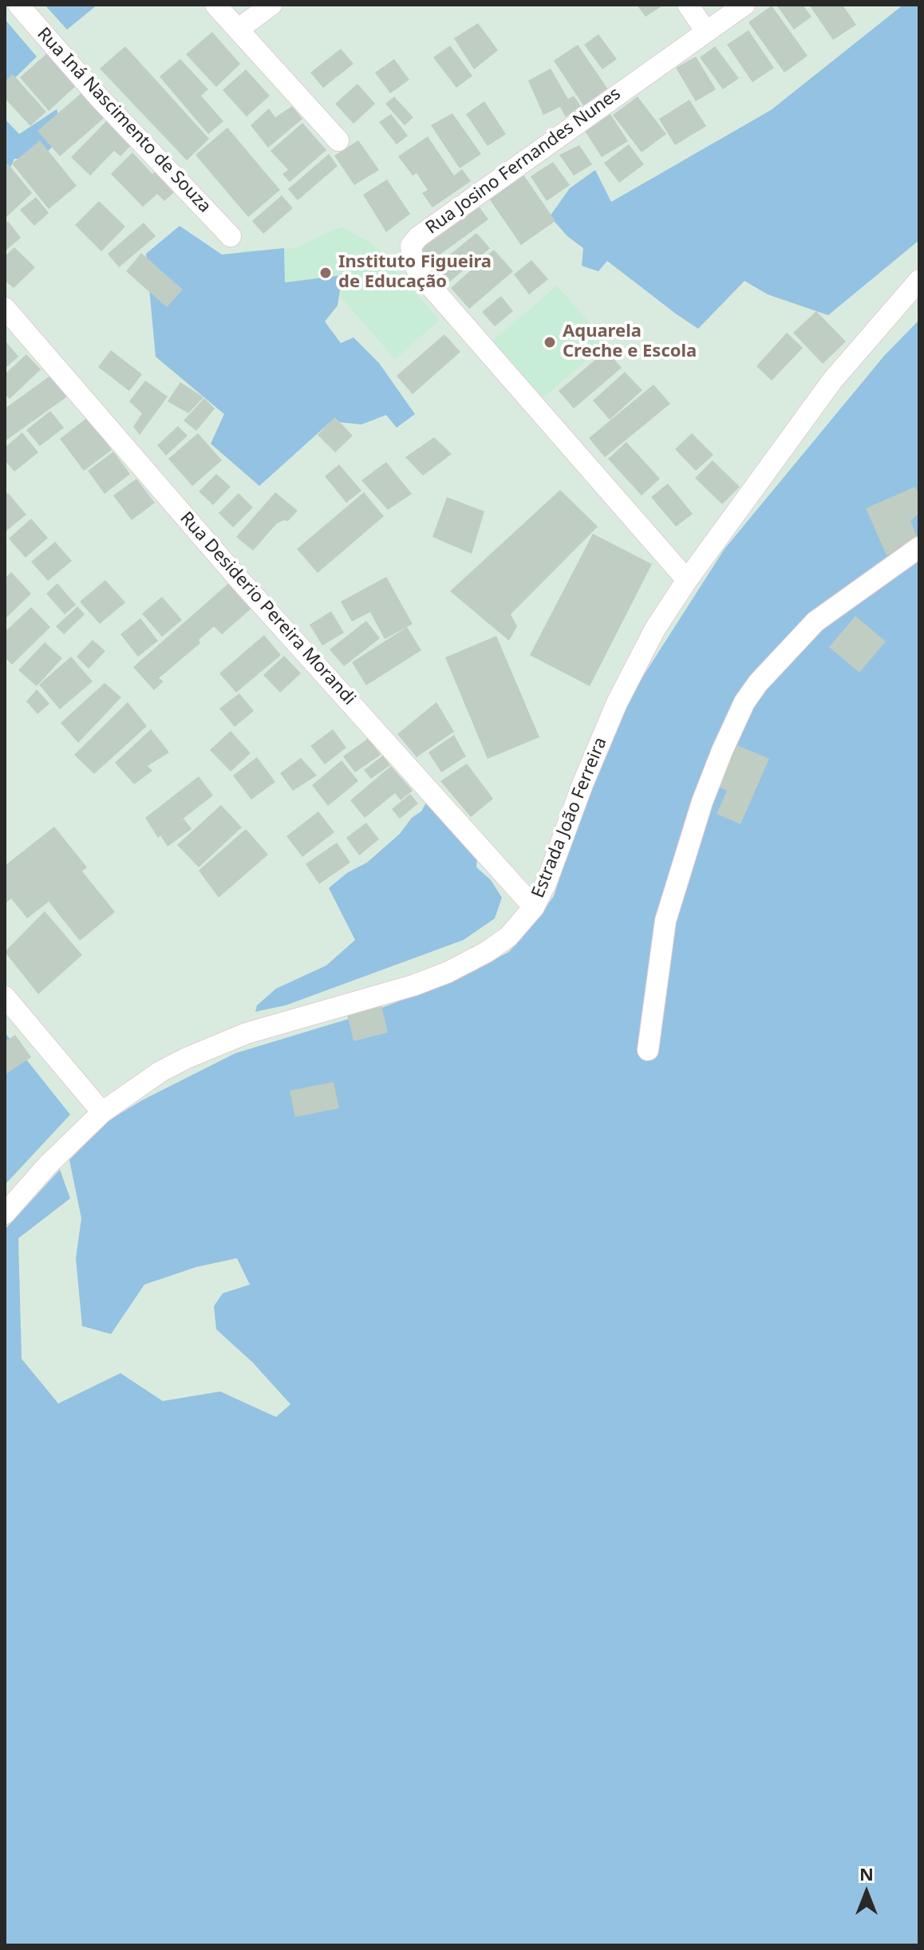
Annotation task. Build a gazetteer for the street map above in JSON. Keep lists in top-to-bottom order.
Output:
{
  "streets": {
    "street": [
      "Rua Iná Nascimento de Souza",
      "Rua Josino Fernandes Nunes",
      "Rua Desiderio Pereira Morandi",
      "Estrada João Ferreira"
    ]
  },
  "crossings": [
    ["Rua Josino Fernandes Nunes", "Estrada João Ferreira"],
    ["Rua Desiderio Pereira Morandi", "Estrada João Ferreira"]
  ],
  "places": ["Instituto Figueira de Educação", "Aquarela Creche e Escola"],
  "north": "top"
}
